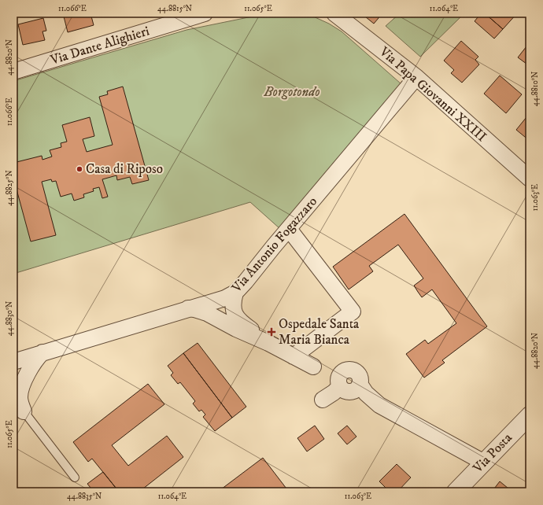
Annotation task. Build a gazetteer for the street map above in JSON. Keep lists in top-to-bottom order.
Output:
{
  "streets": {
    "street": [
      "Via Dante Alighieri",
      "Via Papa Giovanni XXIII",
      "Via Antonio Fogazzaro",
      "Via Posta"
    ]
  },
  "crossings": [
    ["Via Papa Giovanni XXIII", "Via Antonio Fogazzaro"]
  ],
  "parks": ["Borgotondo"],
  "places": {
    "other": ["Casa di Riposo"],
    "health": ["Ospedale Santa Maria Bianca"]
  },
  "coordinates": [
    "11.066°E",
    "44.8815°N",
    "11.065°E",
    "11.064°E",
    "44.8820°N",
    "44.8810°N",
    "44.8825°N",
    "11.063°E",
    "44.8830°N",
    "44.8835°N"
  ]
}
